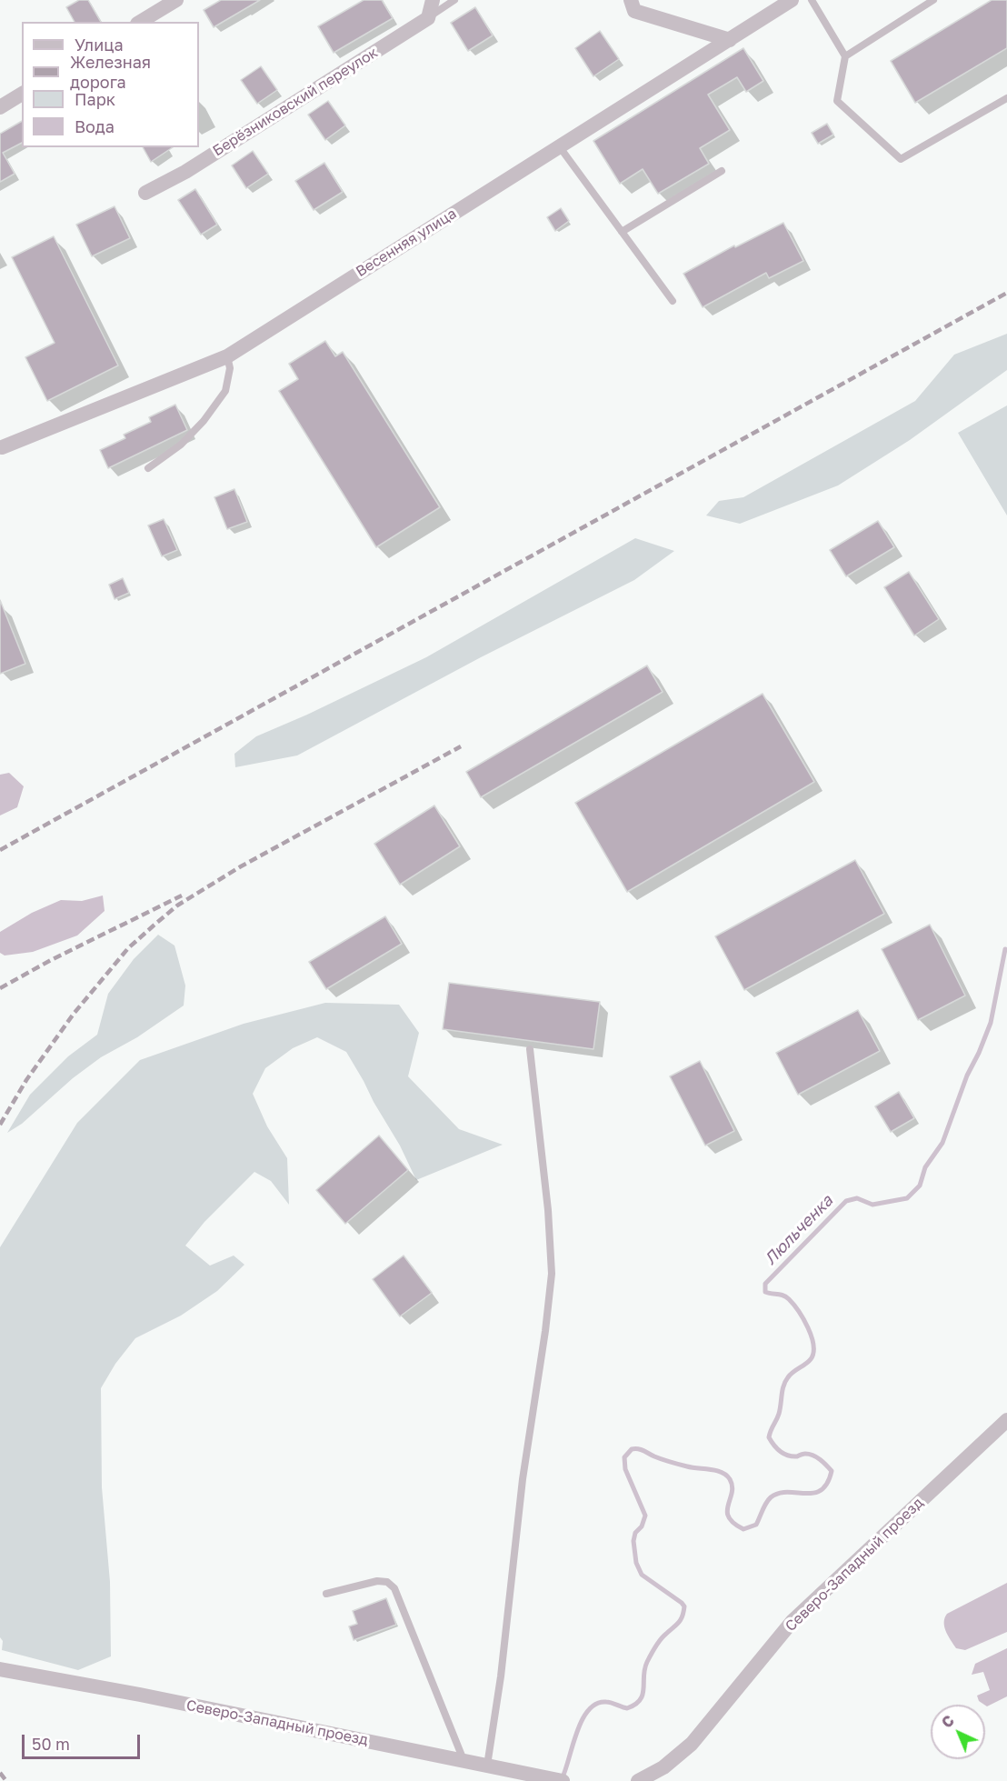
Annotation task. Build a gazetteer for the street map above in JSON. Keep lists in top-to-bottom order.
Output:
{
  "streets": {
    "street": ["Берёзниковский переулок", "Весенняя улица", "Северо-Западный проезд"]
  },
  "water": ["Люльченка"],
  "legend": [
    "Улица",
    "Железная дорога",
    "Парк",
    "Вода"
  ],
  "scale_bar": "50 m",
  "north": "top left"
}
